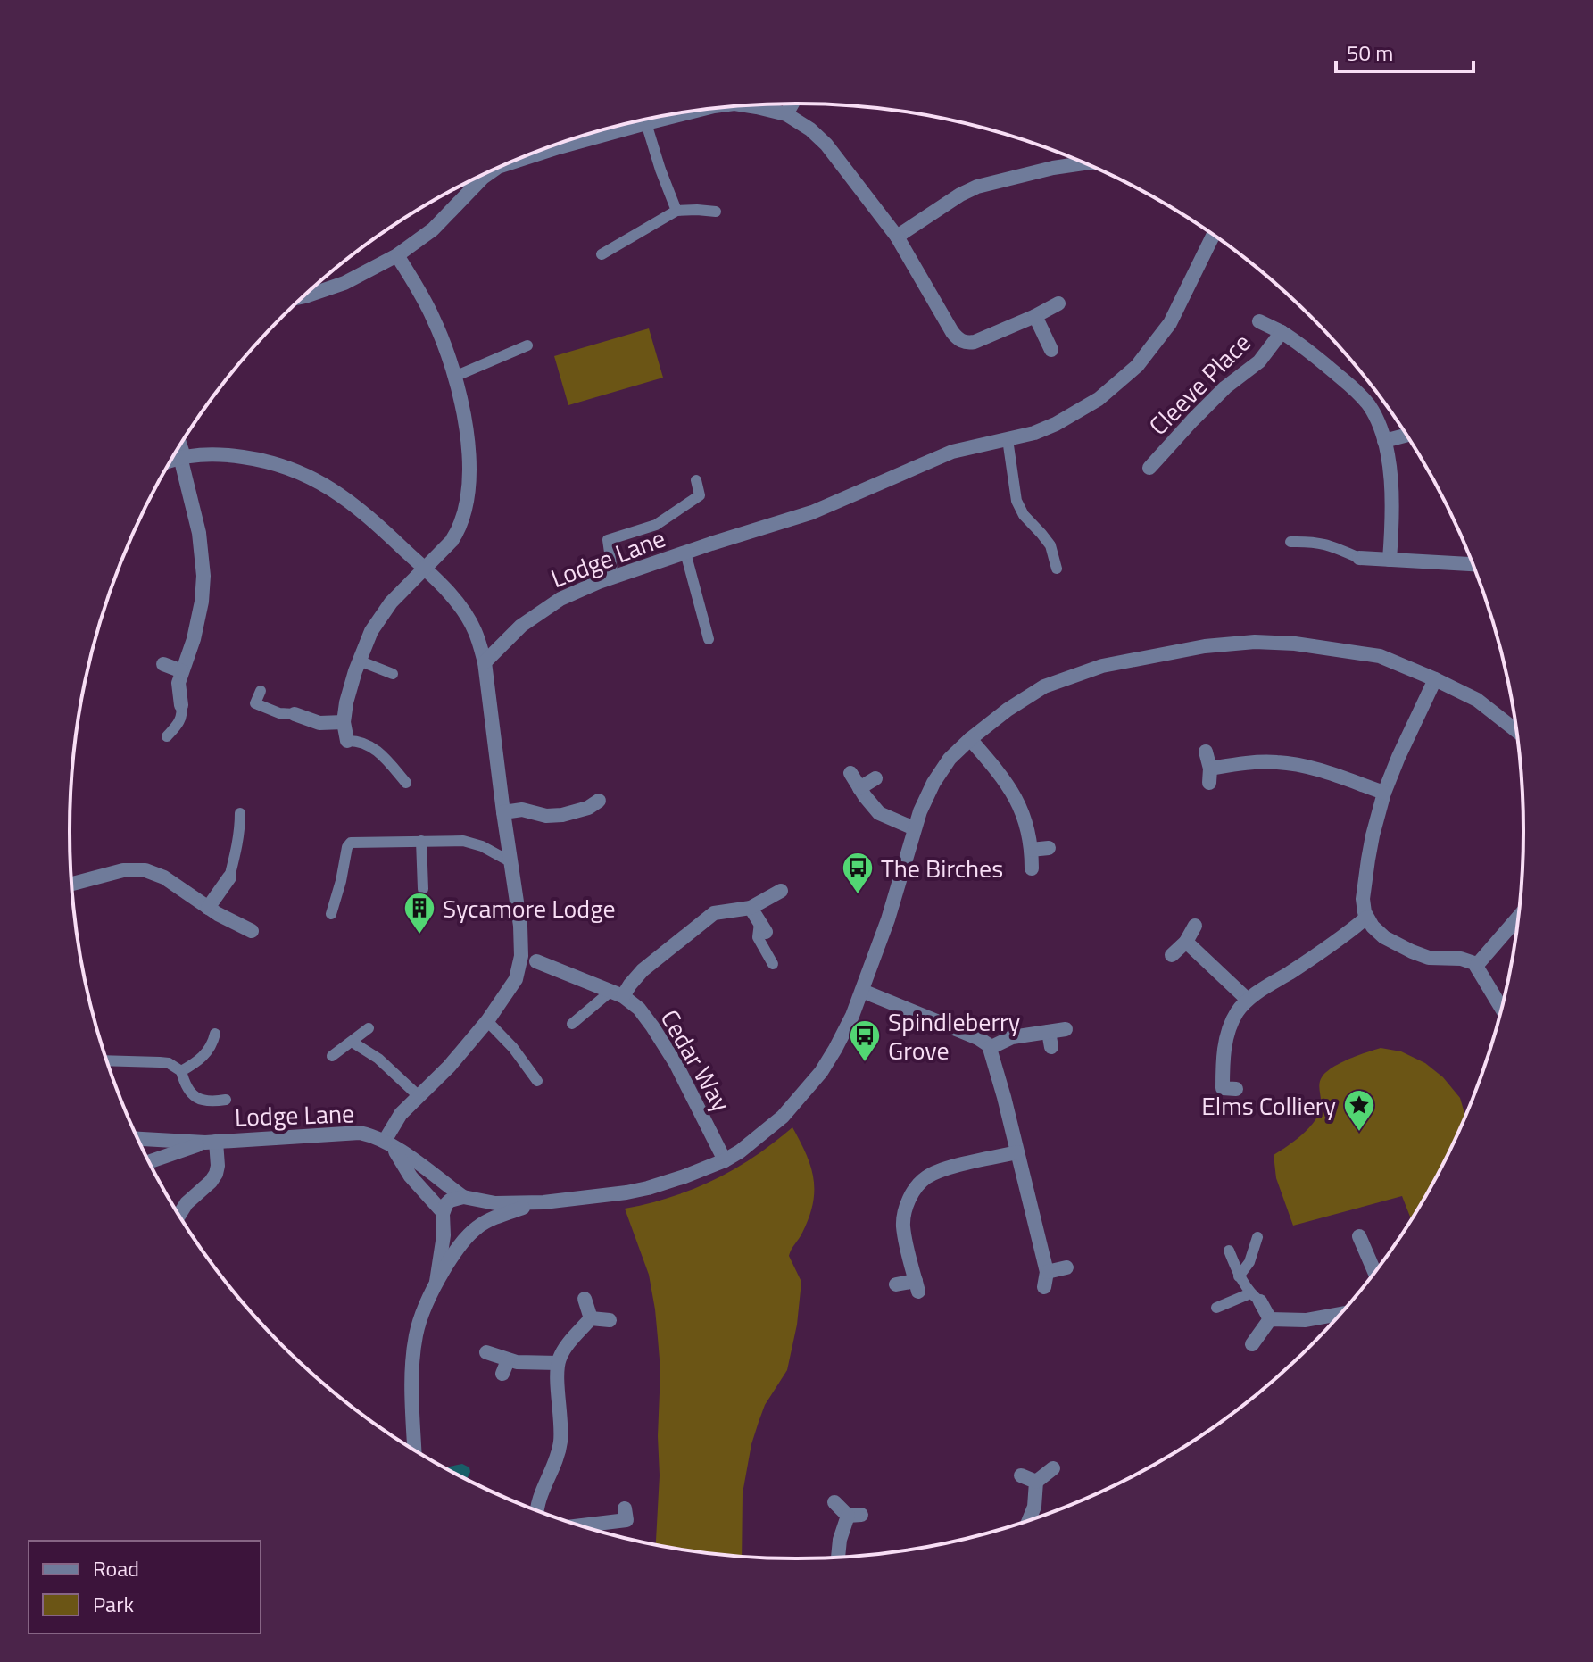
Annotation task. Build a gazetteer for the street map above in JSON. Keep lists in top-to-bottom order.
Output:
{
  "streets": {
    "street": ["Cleeve Place", "Lodge Lane", "Cedar Way"]
  },
  "places": {
    "bus stop": ["The Birches", "Spindleberry Grove"],
    "building": ["Sycamore Lodge"],
    "place": ["Elms Colliery"]
  },
  "legend": ["Road", "Park"],
  "scale_bar": "50 m"
}
